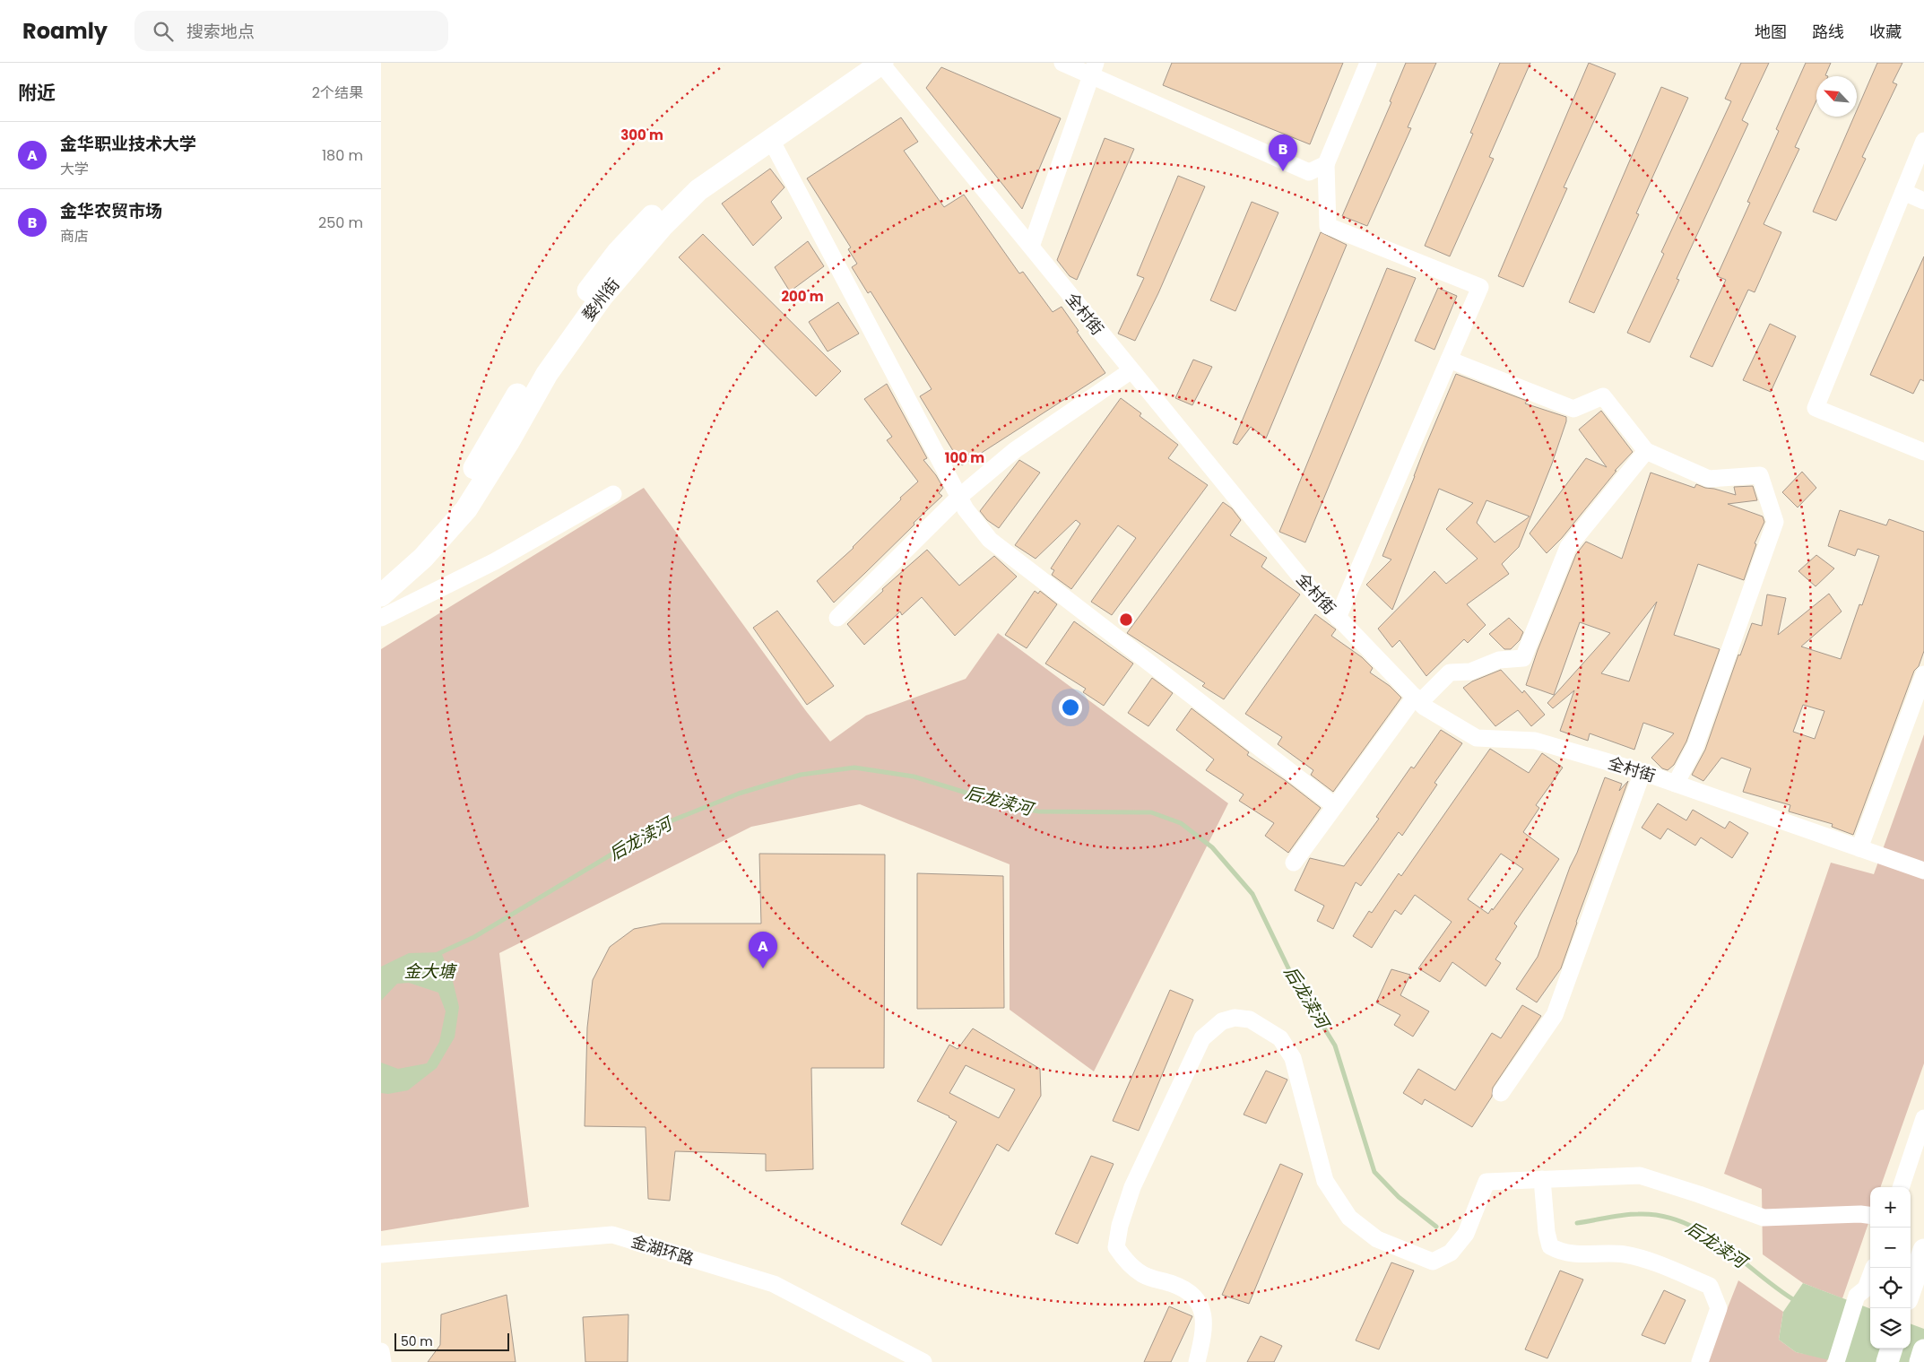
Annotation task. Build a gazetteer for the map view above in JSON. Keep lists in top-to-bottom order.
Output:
{
  "streets": {
    "main road": ["婺州街"],
    "street": ["全村街", "金湖环路"]
  },
  "crossings": [
    ["婺州街", "全村街"]
  ],
  "water": ["后龙渎河", "金大塘"],
  "scale_bar": "50 m",
  "north": "top left",
  "page": {
    "header": "Roamly",
    "search": "搜索地点",
    "nav": ["地图", "路线", "收藏"],
    "heading": ["附近", "2个结果"],
    "list": [
      {
        "mark": "A",
        "name": "金华职业技术大学",
        "note": "大学",
        "value": "180 m"
      },
      {
        "mark": "B",
        "name": "金华农贸市场",
        "note": "商店",
        "value": "250 m"
      }
    ],
    "pins": ["B", "A"],
    "map_buttons": ["+", "−"],
    "scale": "50 m"
  },
  "rings": ["300 m", "200 m", "100 m"]
}
